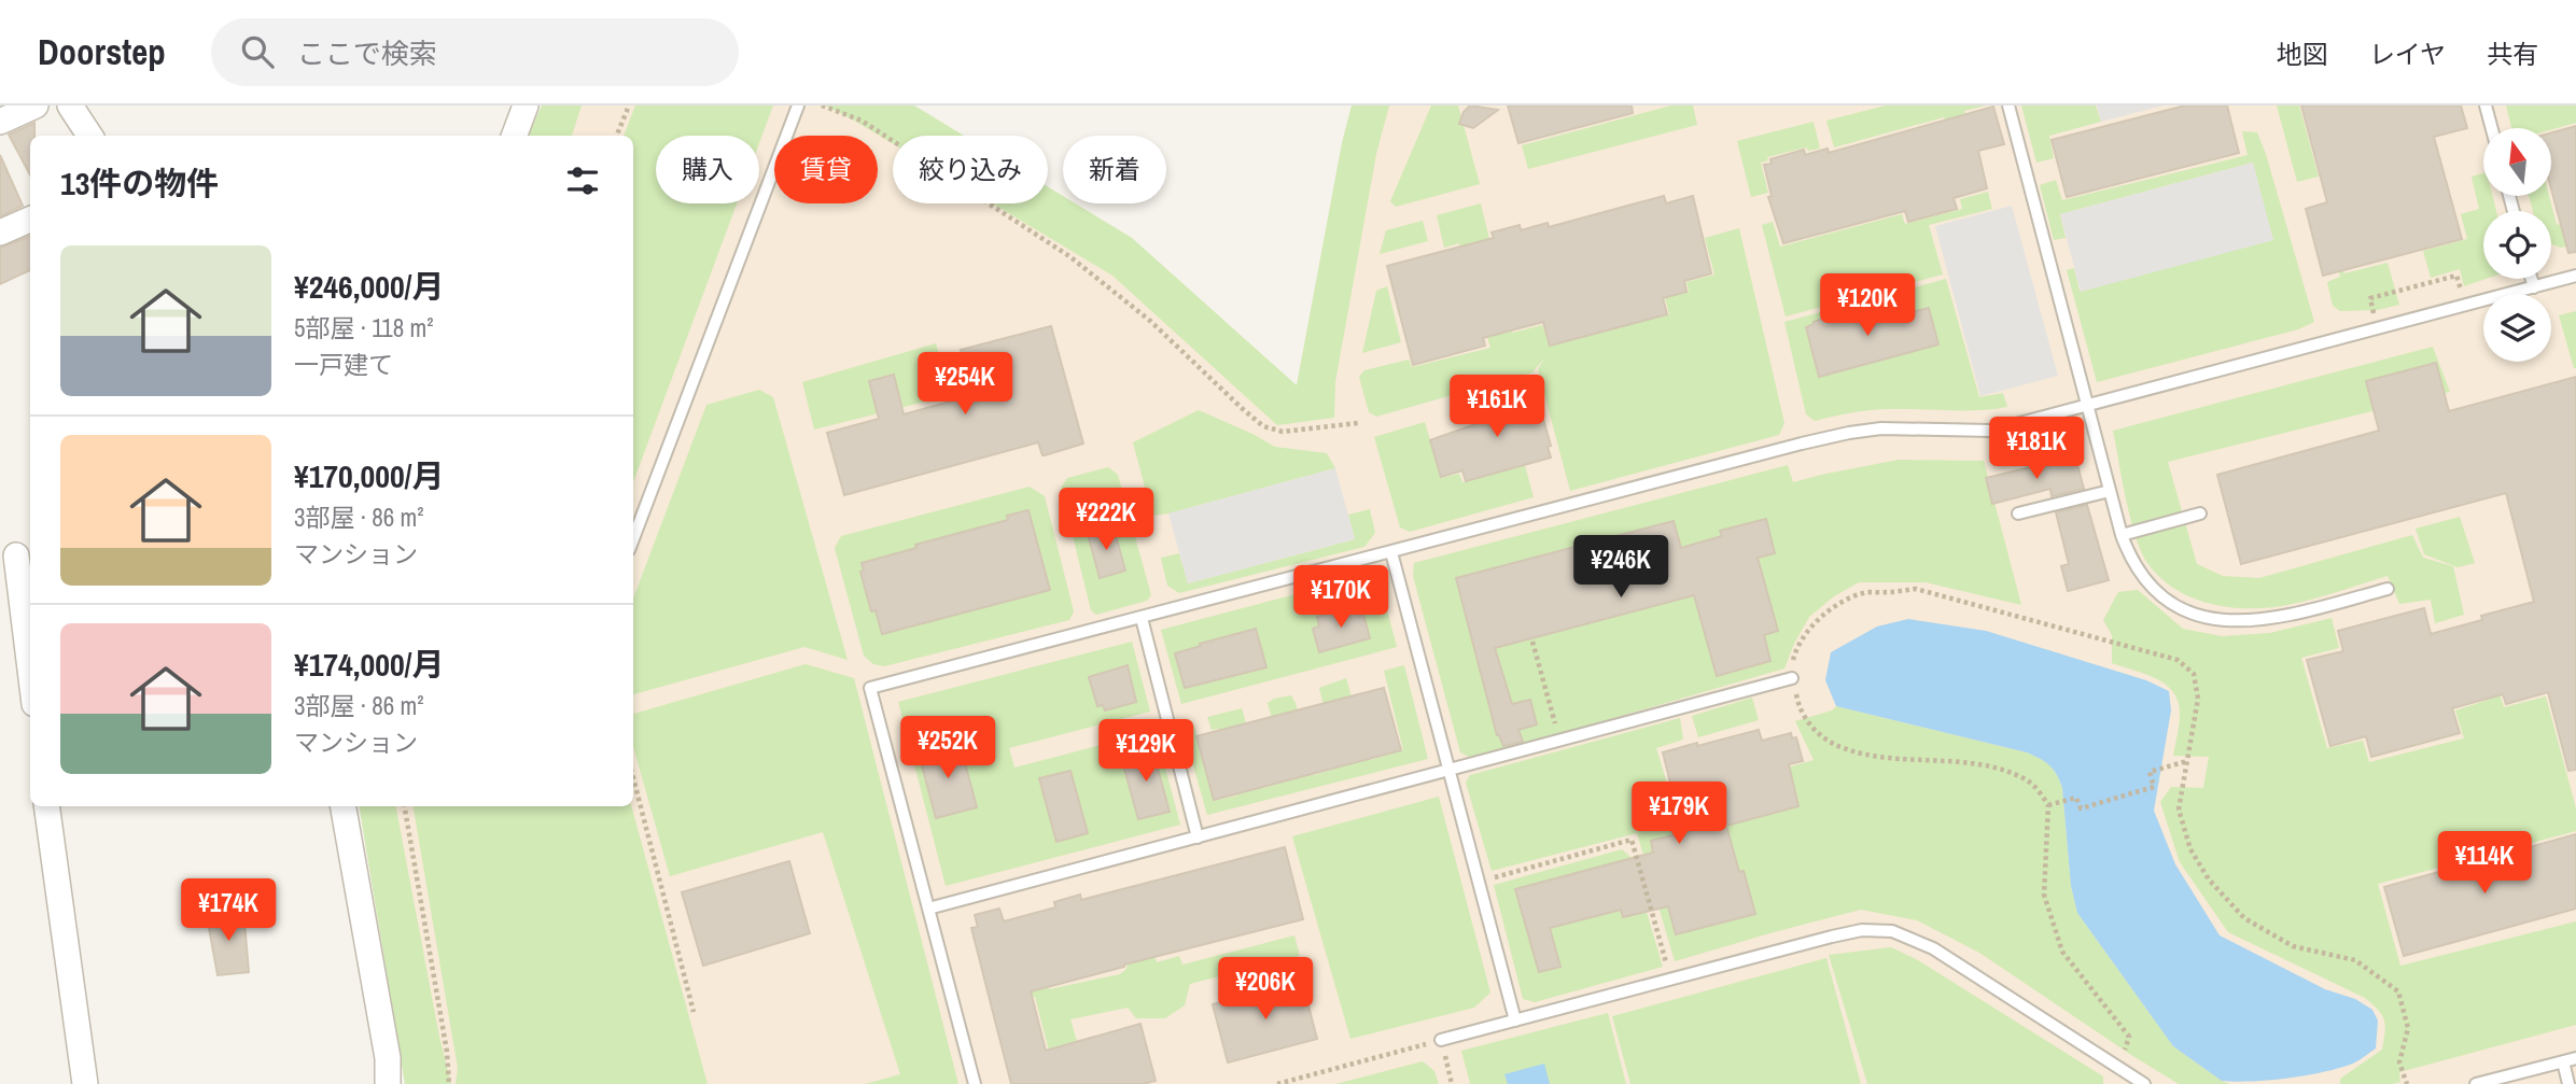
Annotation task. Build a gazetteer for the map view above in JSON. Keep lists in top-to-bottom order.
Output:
{
  "north": "top",
  "page": {
    "header": "Doorstep",
    "search": "ここで検索",
    "nav": ["地図", "レイヤ", "共有"],
    "chip": [
      "購入",
      "賃貸",
      "絞り込み",
      "新着"
    ],
    "heading": "13件の物件",
    "list": [
      {
        "name": "¥246,000/月",
        "note": "5部屋 · 118 m² · 一戸建て"
      },
      {
        "name": "¥170,000/月",
        "note": "3部屋 · 86 m² · マンション"
      },
      {
        "name": "¥174,000/月",
        "note": "3部屋 · 86 m² · マンション"
      }
    ],
    "price": [
      "¥120K",
      "¥254K",
      "¥161K",
      "¥181K",
      "¥222K",
      "¥246K",
      "¥170K",
      "¥252K",
      "¥129K",
      "¥179K",
      "¥114K",
      "¥174K",
      "¥206K"
    ]
  }
}
